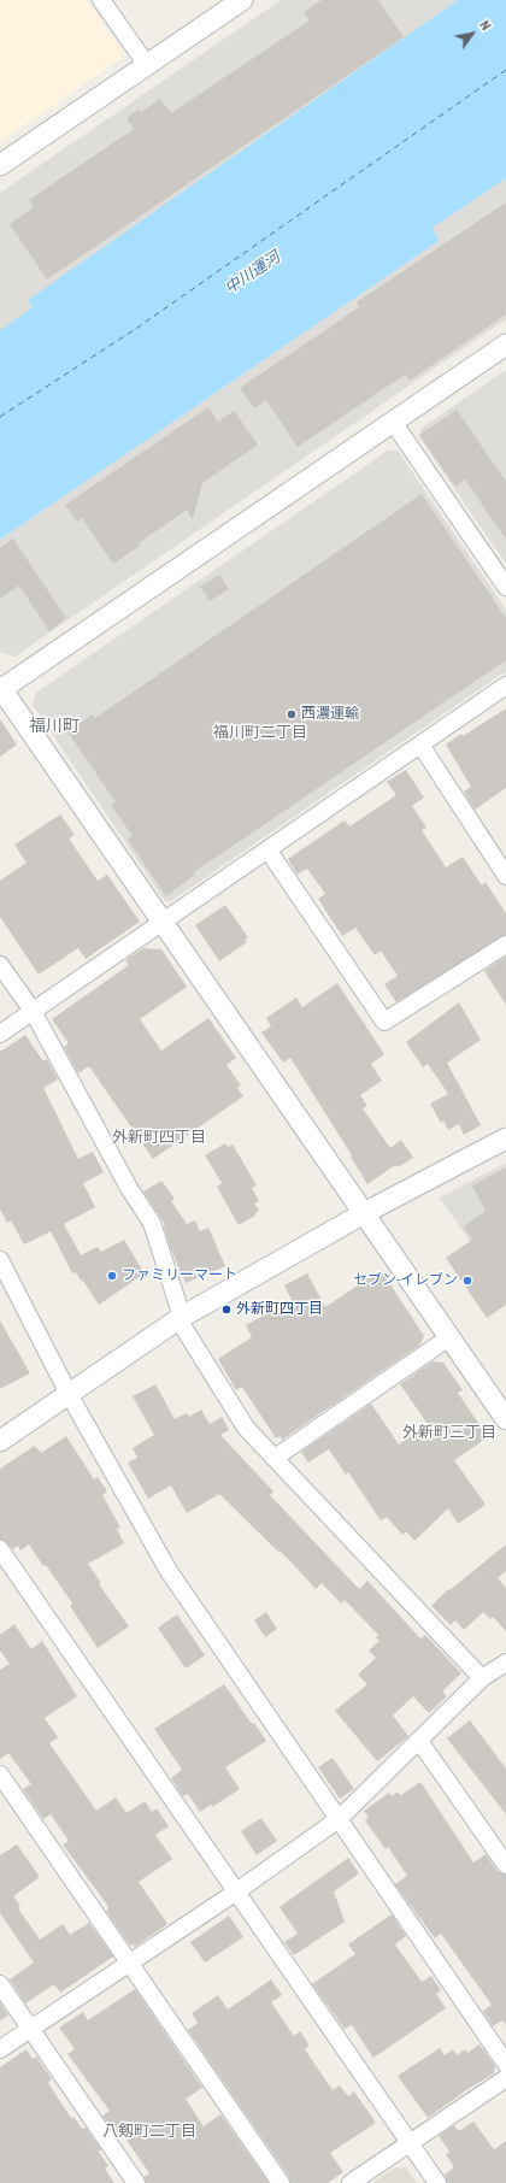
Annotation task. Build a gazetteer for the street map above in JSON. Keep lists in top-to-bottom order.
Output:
{
  "districts": [
    "福川町",
    "福川町二丁目",
    "外新町四丁目",
    "外新町三丁目",
    "八剱町二丁目"
  ],
  "water": ["中川運河"],
  "places": [
    "西濃運輸",
    "ファミリーマート",
    "セブン-イレブン",
    "外新町四丁目"
  ],
  "north": "top right"
}
